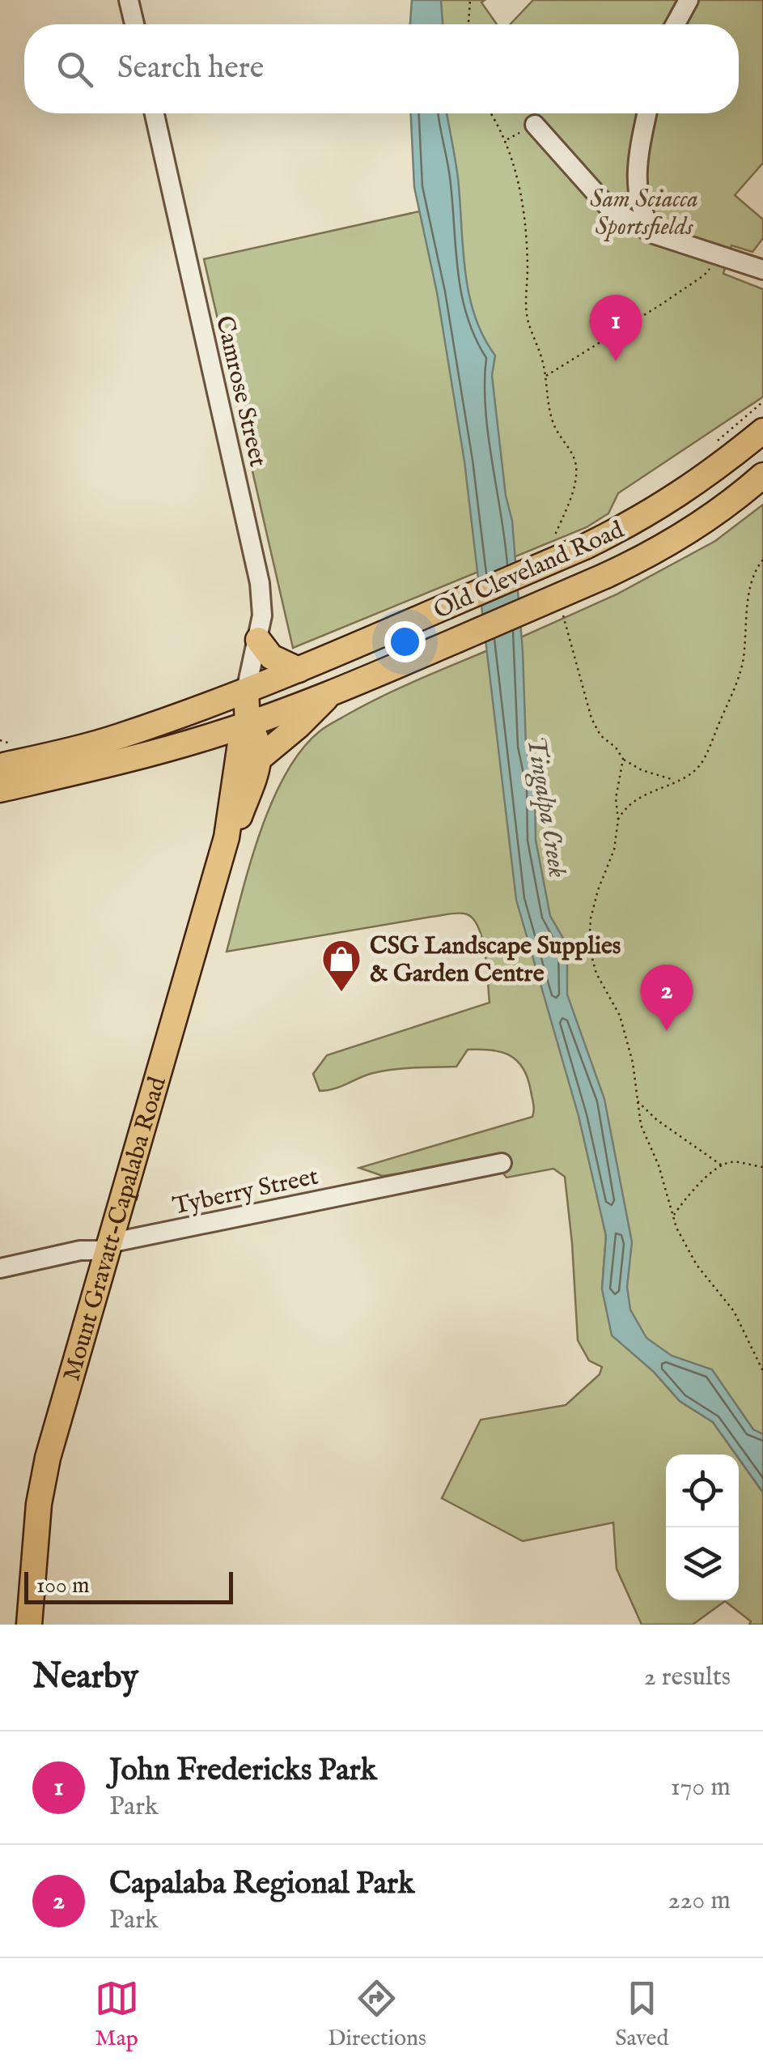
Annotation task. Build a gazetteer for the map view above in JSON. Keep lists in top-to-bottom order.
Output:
{
  "streets": {
    "main road": ["Old Cleveland Road", "Mount Gravatt-Capalaba Road"],
    "street": ["Camrose Street", "Tyberry Street"]
  },
  "crossings": [
    ["Camrose Street", "Old Cleveland Road"],
    ["Camrose Street", "Mount Gravatt-Capalaba Road"],
    ["Old Cleveland Road", "Mount Gravatt-Capalaba Road"],
    ["Tyberry Street", "Mount Gravatt-Capalaba Road"]
  ],
  "water": ["Tingalpa Creek"],
  "parks": ["Sam Sciacca Sportsfields"],
  "places": {
    "shop": ["CSG Landscape Supplies & Garden Centre"]
  },
  "scale_bar": "100 m",
  "page": {
    "search": "Search here",
    "pins": ["1", "2"],
    "scale": "100 m",
    "heading": ["Nearby", "2 results"],
    "list": [
      {
        "mark": "1",
        "name": "John Fredericks Park",
        "note": "Park",
        "value": "170 m"
      },
      {
        "mark": "2",
        "name": "Capalaba Regional Park",
        "note": "Park",
        "value": "220 m"
      }
    ],
    "nav": ["Map", "Directions", "Saved"]
  }
}
